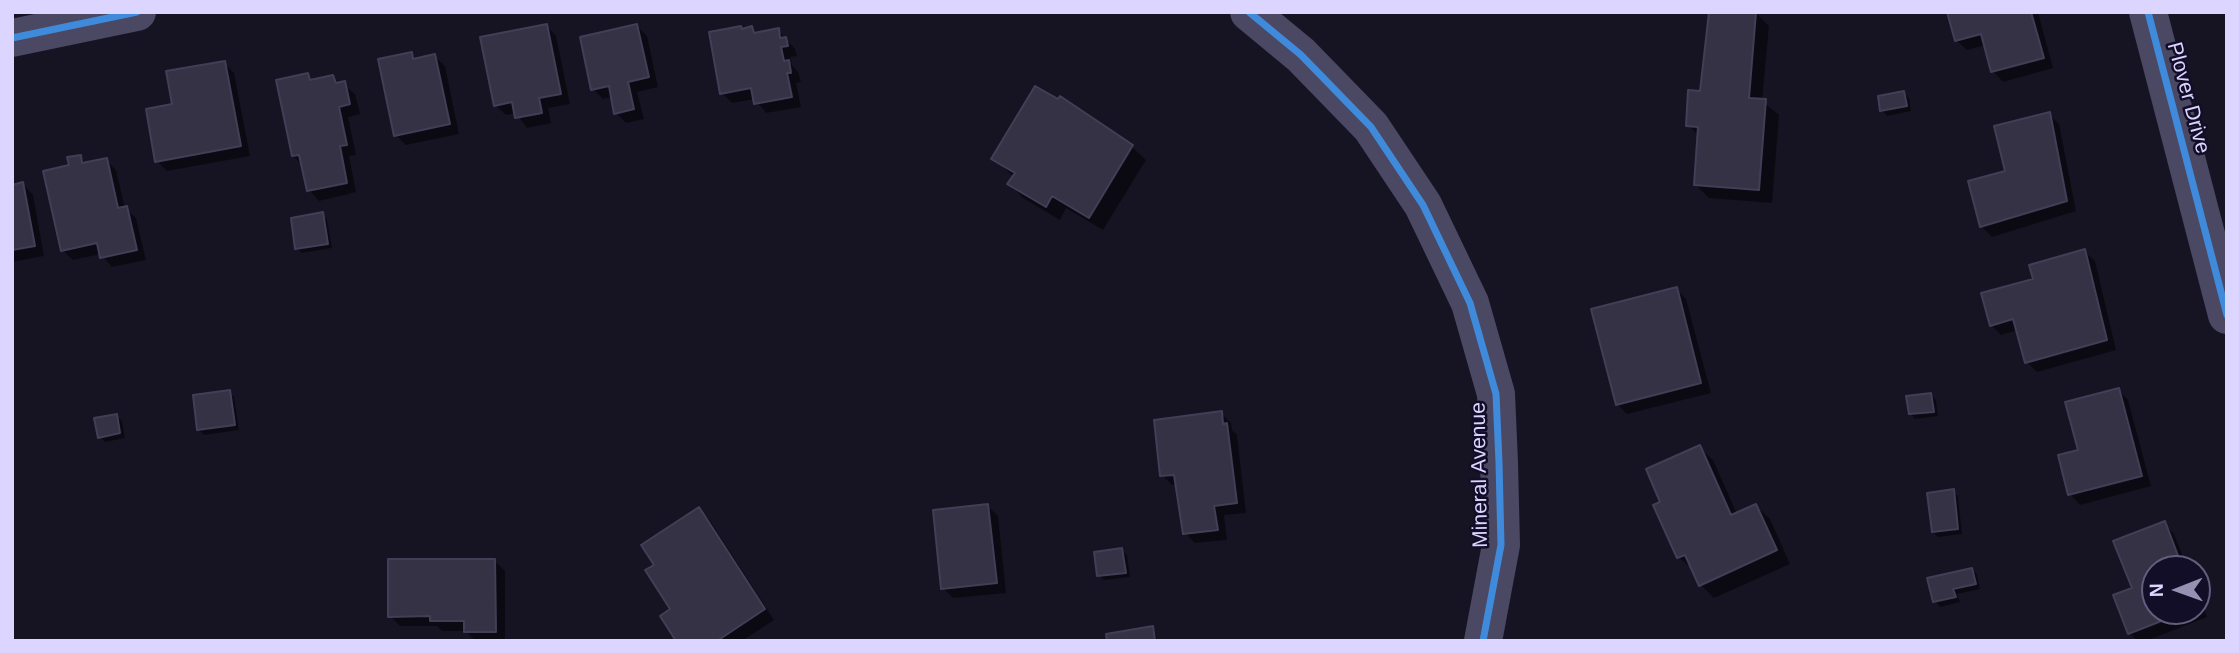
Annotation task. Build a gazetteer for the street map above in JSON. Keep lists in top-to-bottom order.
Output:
{
  "streets": {
    "street": ["Plover Drive", "Mineral Avenue"]
  },
  "north": "left"
}
